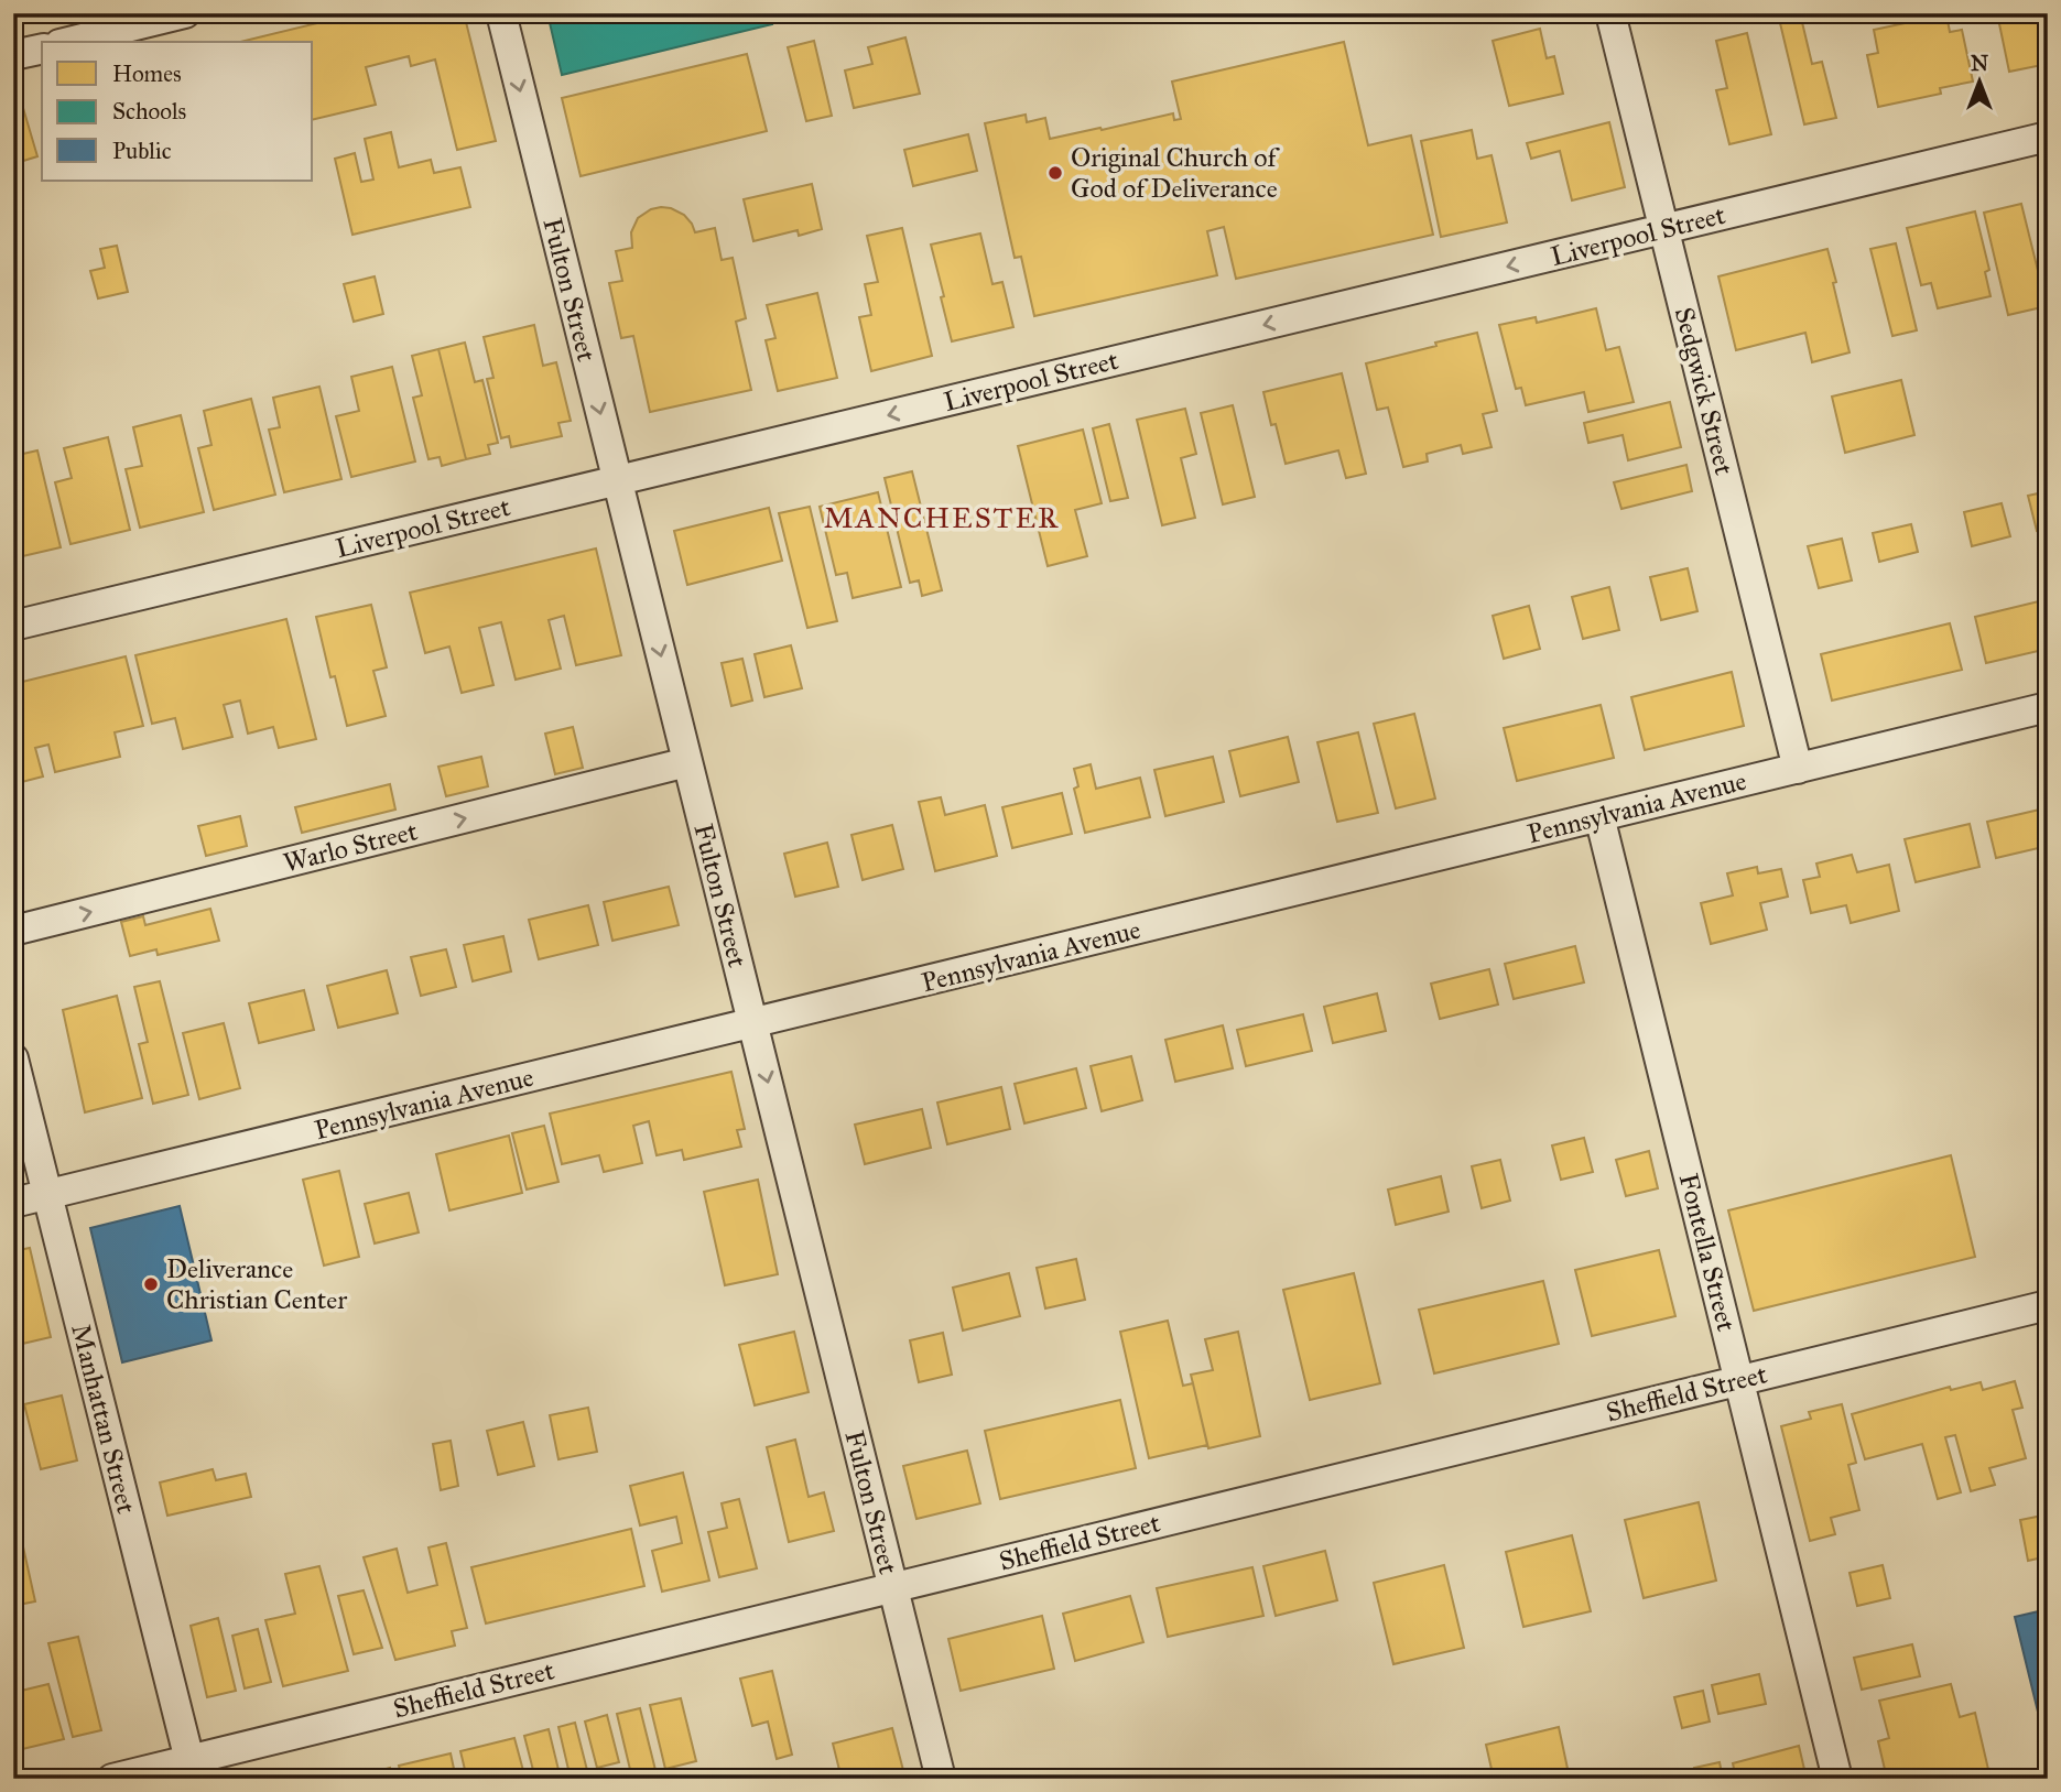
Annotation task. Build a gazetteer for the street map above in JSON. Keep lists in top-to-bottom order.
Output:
{
  "streets": {
    "street": [
      "Liverpool Street",
      "Fulton Street",
      "Sedgwick Street",
      "Pennsylvania Avenue",
      "Warlo Street",
      "Fontella Street",
      "Sheffield Street",
      "Manhattan Street"
    ]
  },
  "crossings": [
    ["Liverpool Street", "Fulton Street"],
    ["Liverpool Street", "Sedgwick Street"],
    ["Fulton Street", "Pennsylvania Avenue"],
    ["Fulton Street", "Warlo Street"],
    ["Fulton Street", "Sheffield Street"],
    ["Sedgwick Street", "Pennsylvania Avenue"],
    ["Pennsylvania Avenue", "Fontella Street"],
    ["Pennsylvania Avenue", "Manhattan Street"],
    ["Fontella Street", "Sheffield Street"],
    ["Sheffield Street", "Manhattan Street"]
  ],
  "one_way": ["Liverpool Street", "Fulton Street", "Warlo Street"],
  "districts": ["MANCHESTER"],
  "places": ["Original Church of God of Deliverance", "Deliverance Christian Center"],
  "legend": ["Homes", "Schools", "Public"],
  "north": "top"
}
